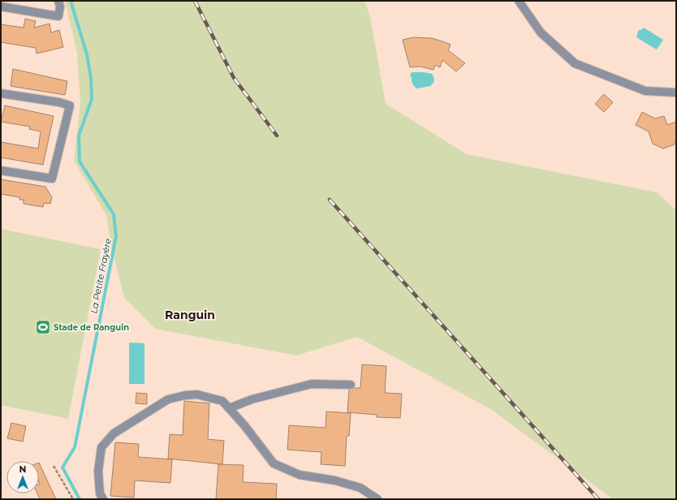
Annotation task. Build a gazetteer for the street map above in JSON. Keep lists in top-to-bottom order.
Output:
{
  "districts": ["Ranguin"],
  "water": ["La Petite Frayère"],
  "places": {
    "sports": ["Stade de Ranguin"]
  },
  "north": "top"
}
